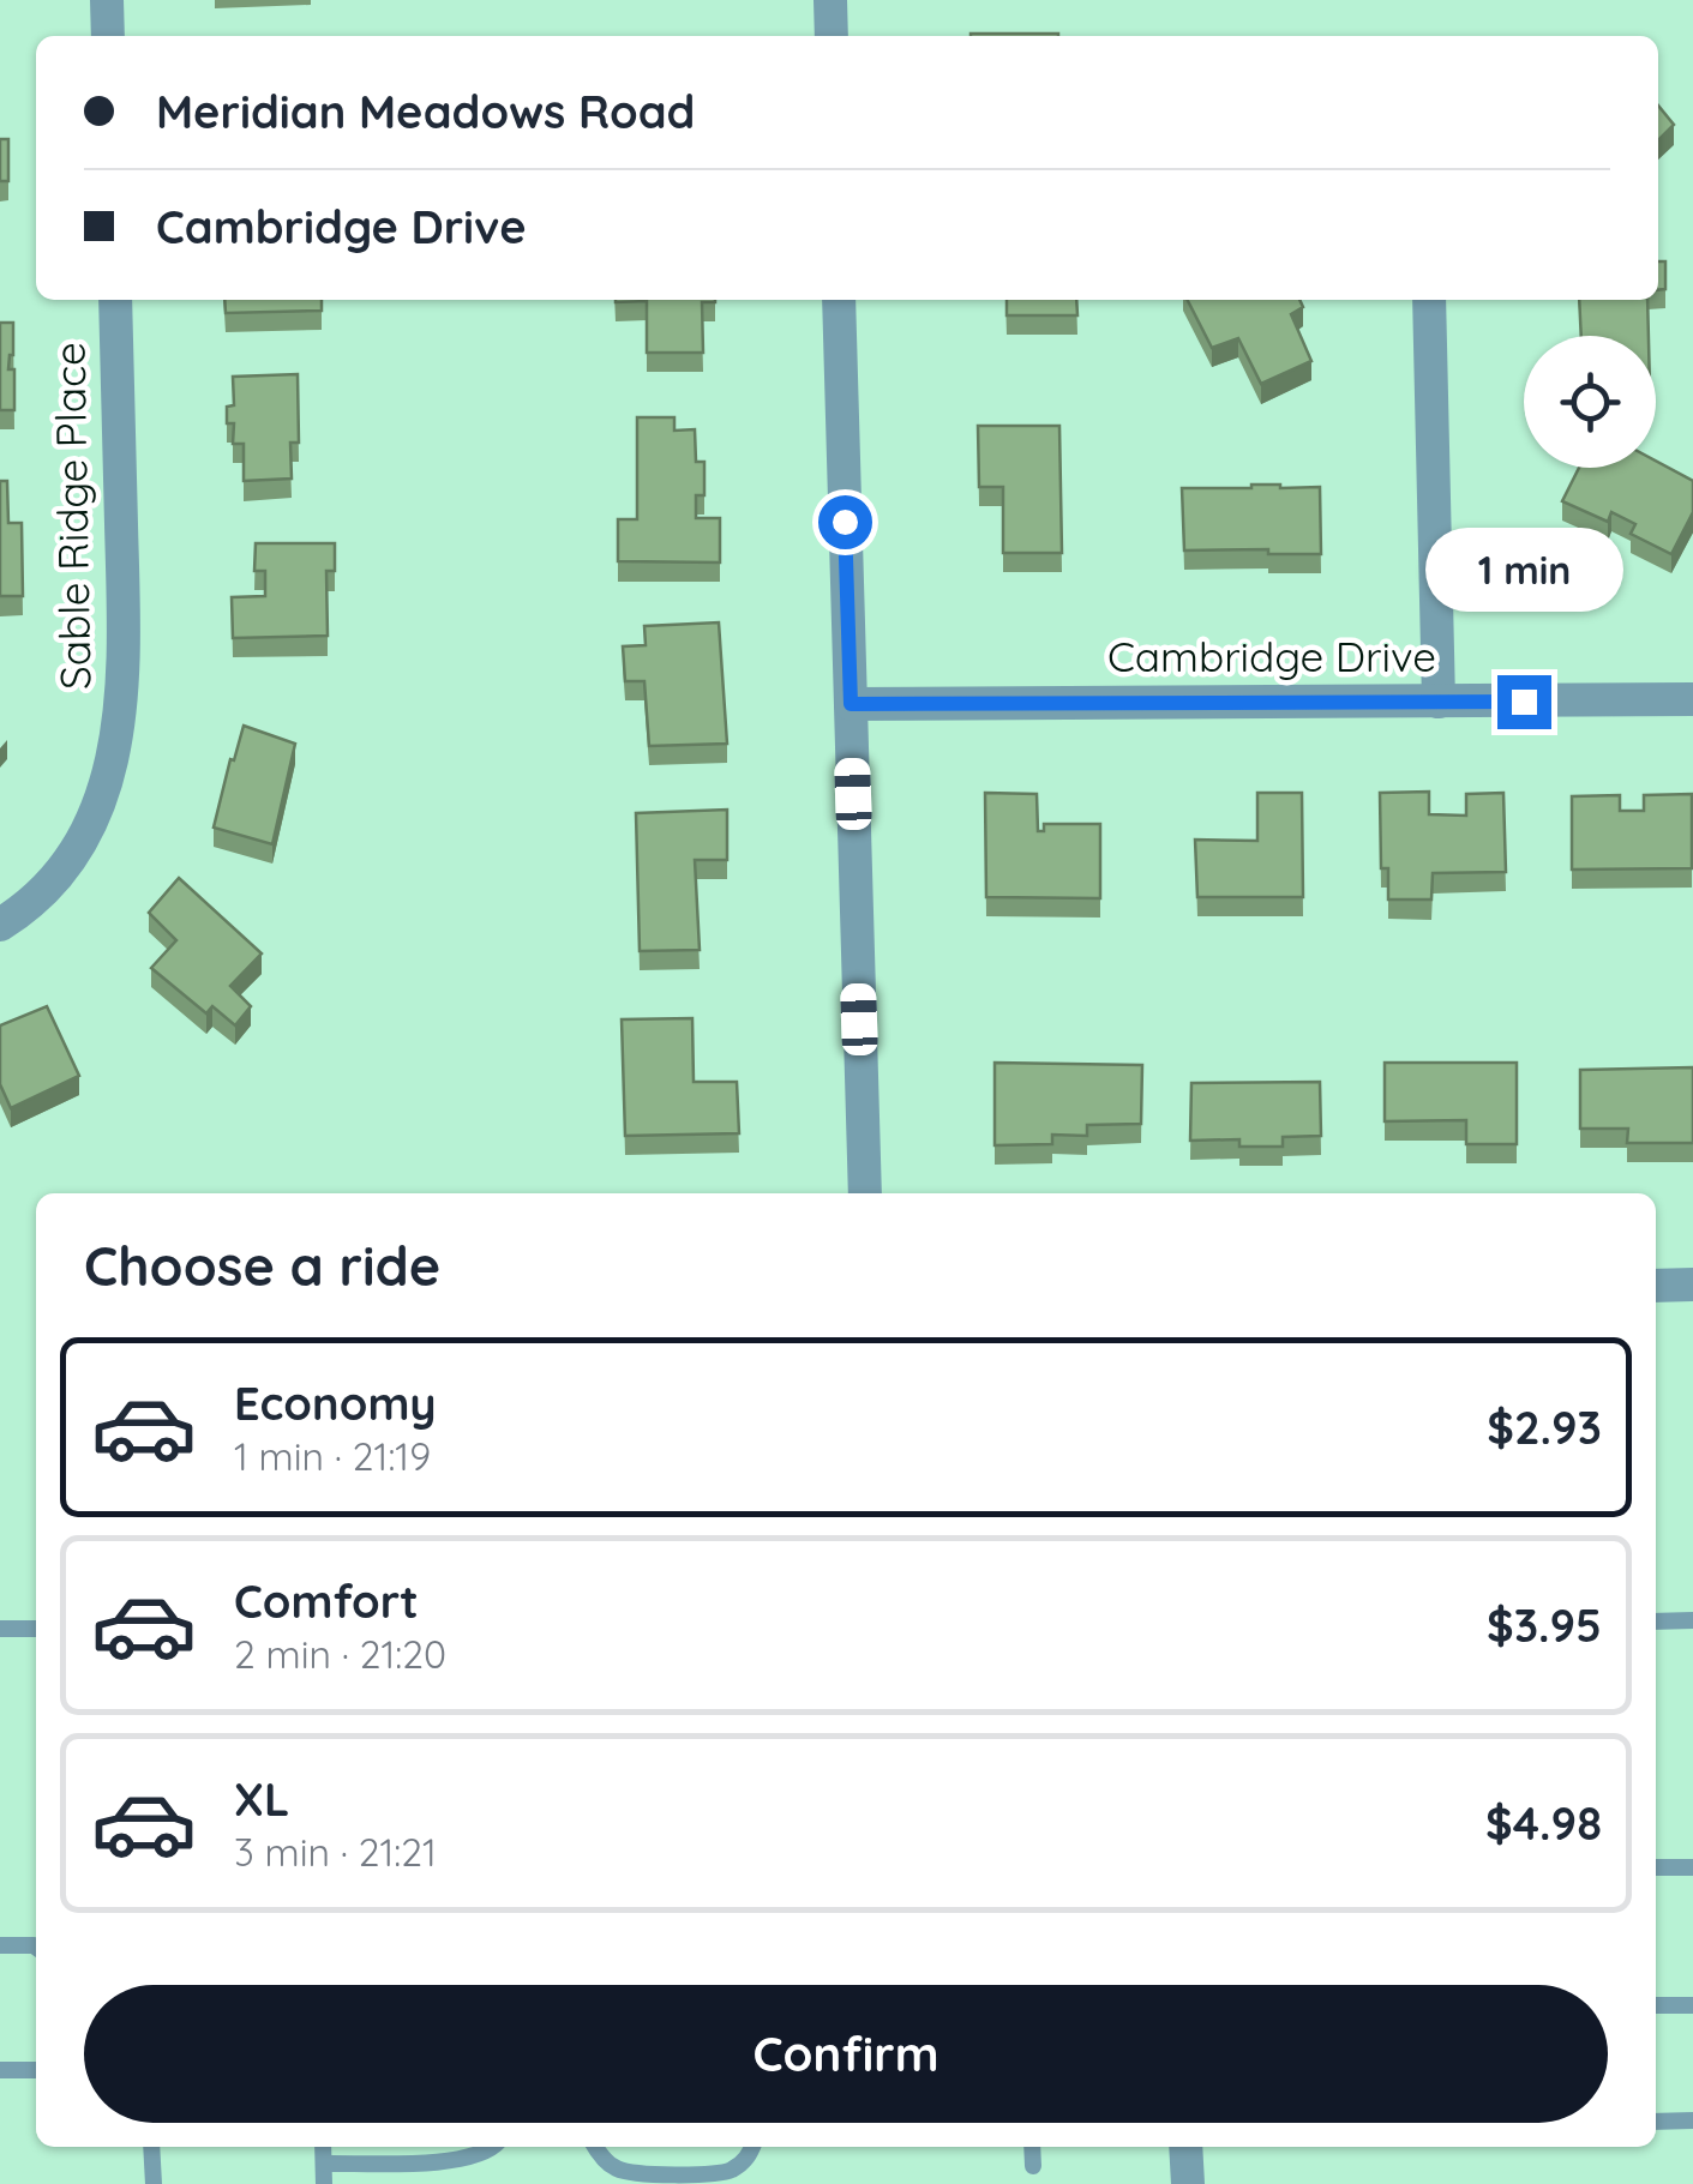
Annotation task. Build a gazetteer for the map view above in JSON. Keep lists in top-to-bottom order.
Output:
{
  "streets": {
    "street": ["Sable Ridge Place", "Cambridge Drive"]
  },
  "page": {
    "banner": ["Meridian Meadows Road", "Cambridge Drive"],
    "bubble": "1 min",
    "heading": "Choose a ride",
    "list": [
      {
        "name": "Economy",
        "note": "1 min · 21:19",
        "value": "$2.93"
      },
      {
        "name": "Comfort",
        "note": "2 min · 21:20",
        "value": "$3.95"
      },
      {
        "name": "XL",
        "note": "3 min · 21:21",
        "value": "$4.98"
      }
    ],
    "buttons": "Confirm"
  }
}
